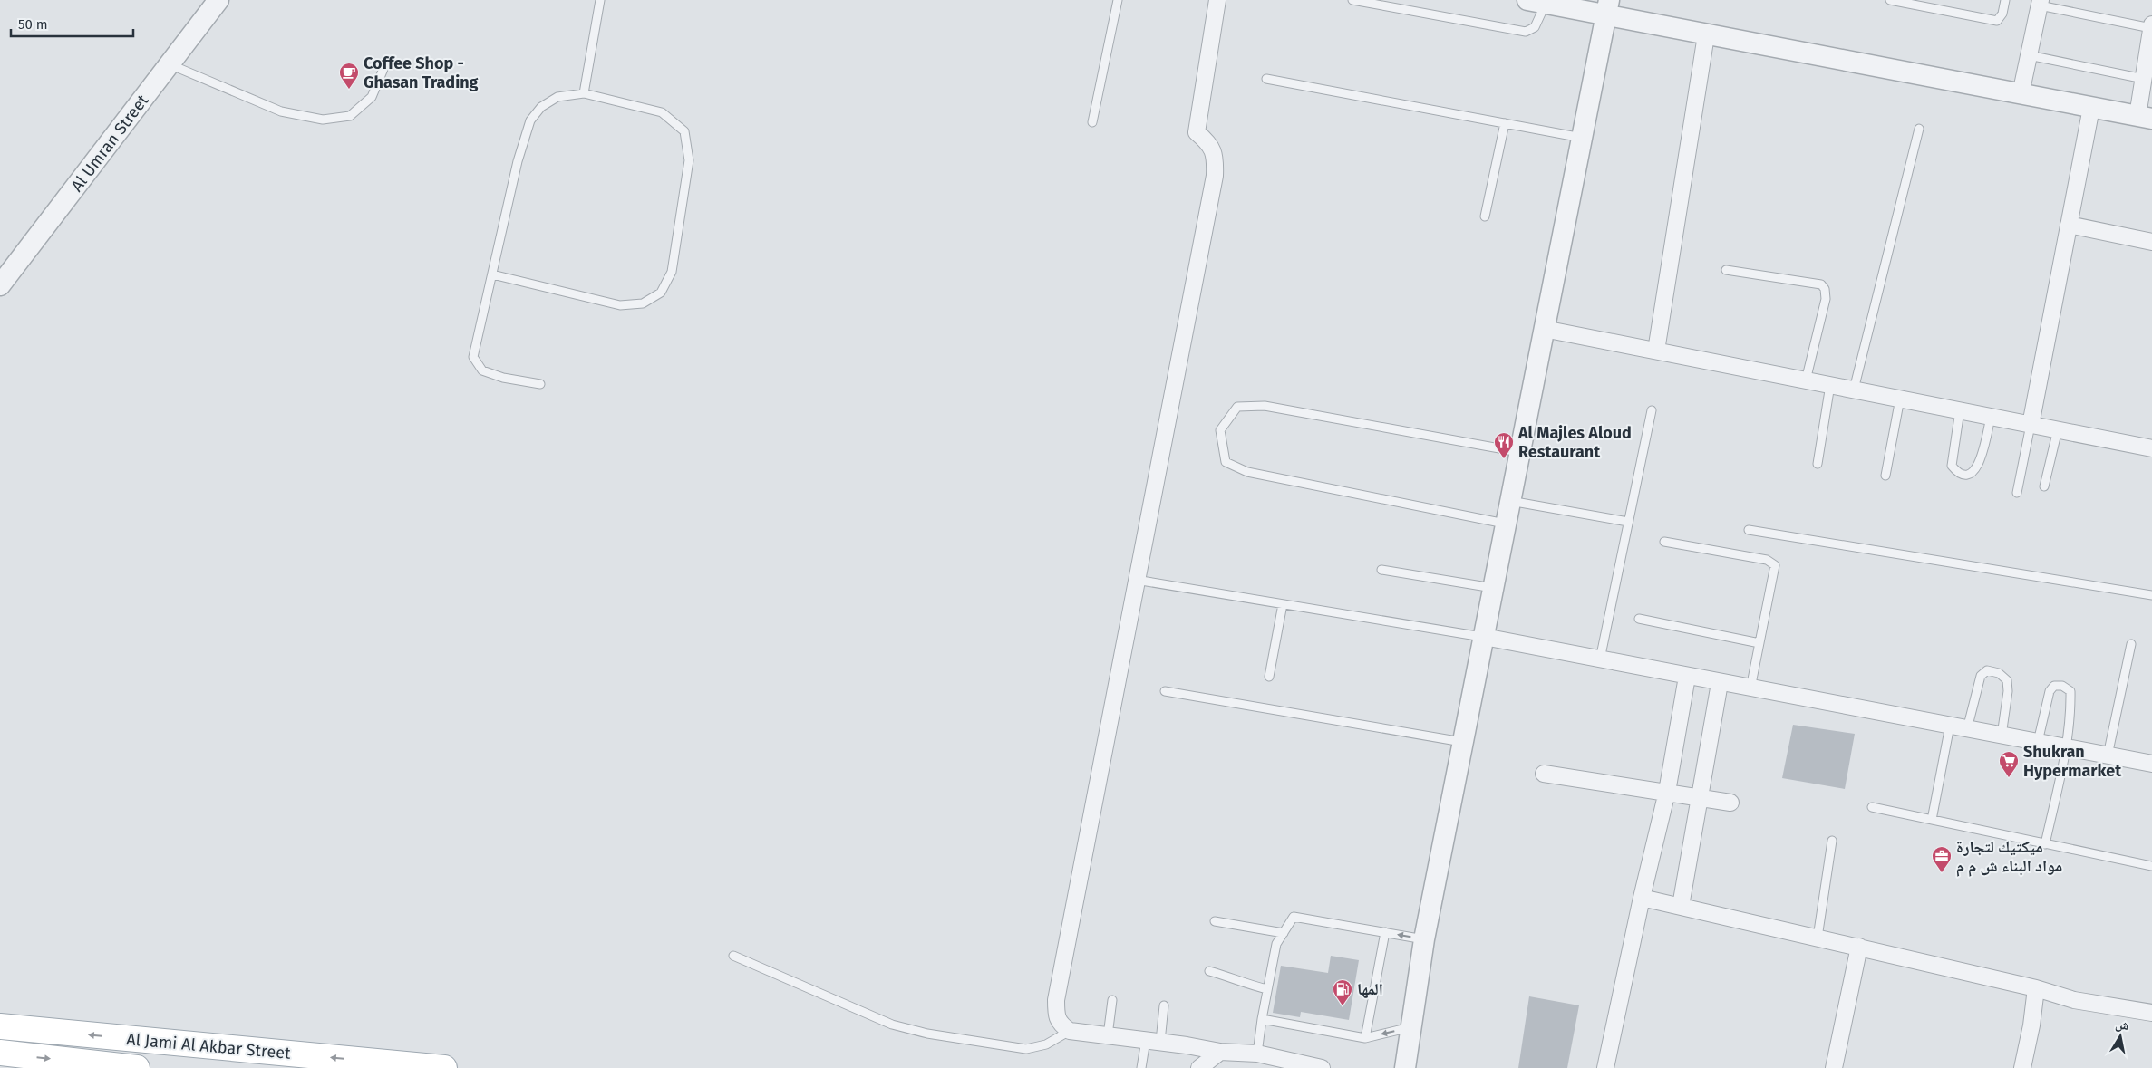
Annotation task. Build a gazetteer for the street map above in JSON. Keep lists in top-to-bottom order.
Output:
{
  "streets": {
    "main road": ["Al Jami Al Akbar Street"],
    "street": ["Al Umran Street"]
  },
  "places": {
    "cafe": ["Coffee Shop - Ghasan Trading"],
    "restaurant": ["Al Majles Aloud Restaurant"],
    "supermarket": ["Shukran Hypermarket"],
    "office": ["ميكتيك لتجارة مواد البناء ش م م"],
    "fuel station": ["المه‍ا"]
  },
  "scale_bar": "50 m",
  "north": "top"
}
